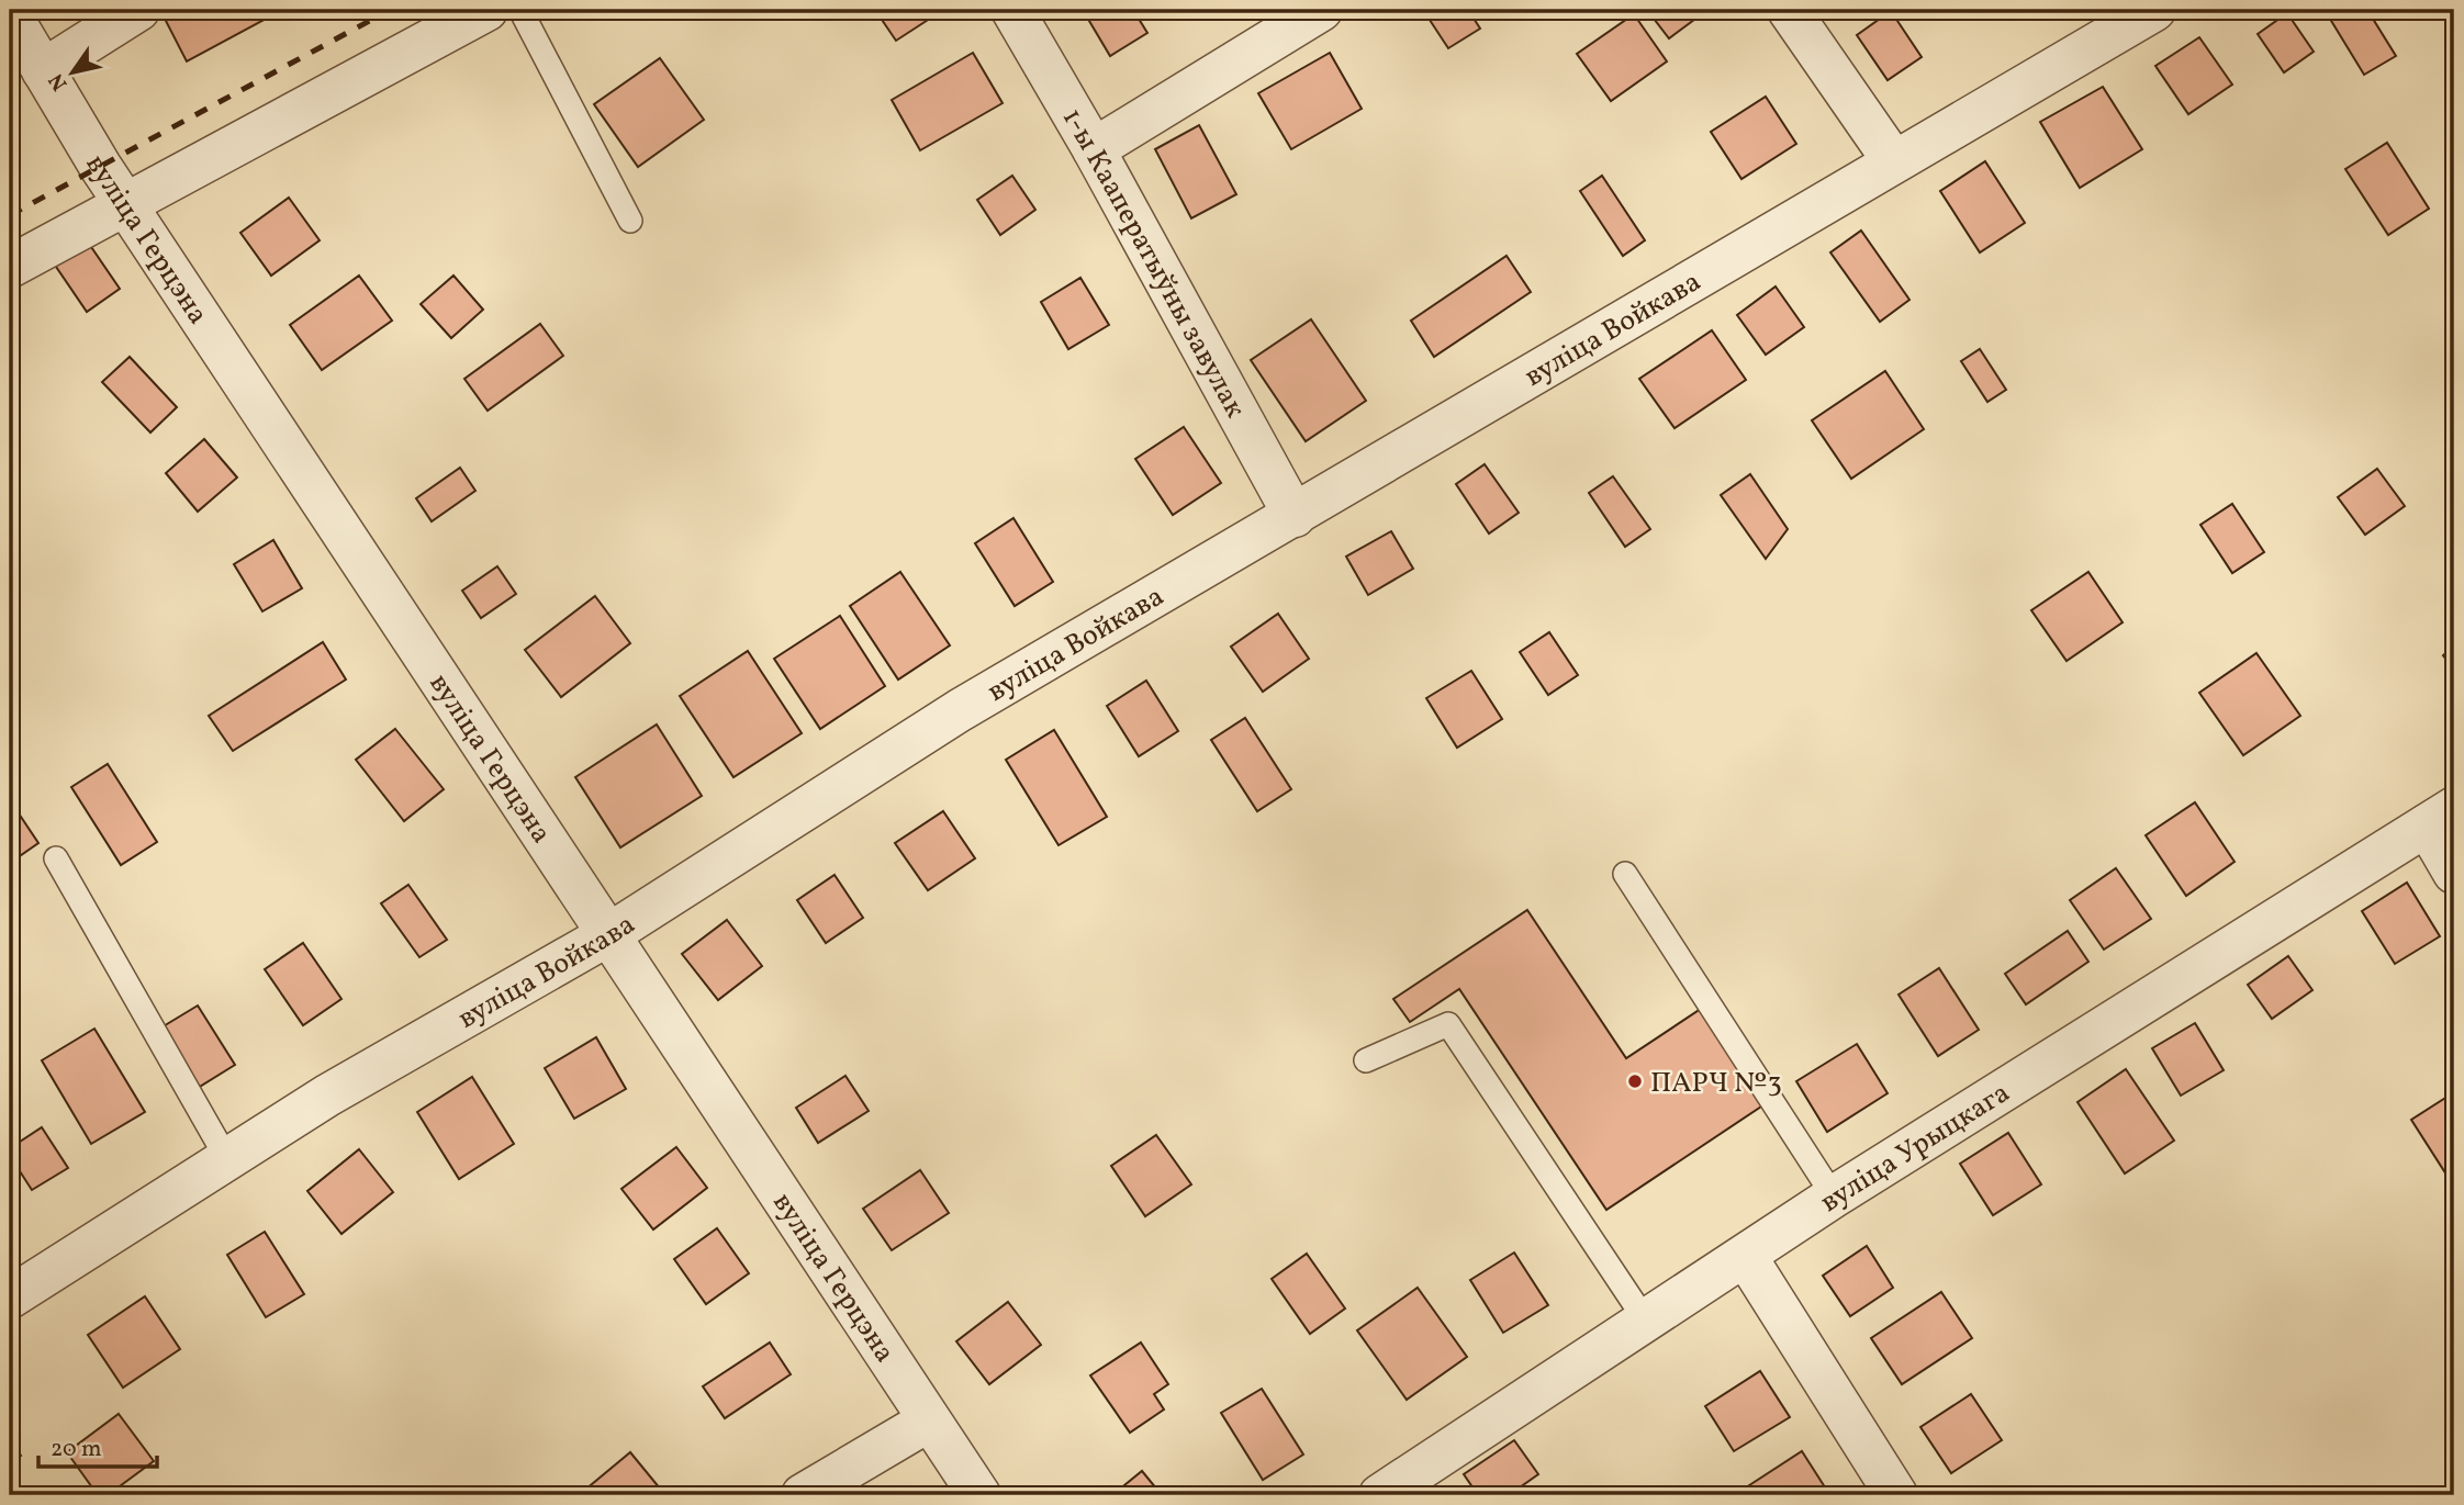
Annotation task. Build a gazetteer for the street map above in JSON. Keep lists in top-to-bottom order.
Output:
{
  "streets": {
    "street": [
      "вуліца Герцэна",
      "1-ы Кааператыўны завулак",
      "вуліца Войкава",
      "вуліца Урыцкага"
    ]
  },
  "crossings": [
    ["вуліца Герцэна", "вуліца Войкава"],
    ["1-ы Кааператыўны завулак", "вуліца Войкава"]
  ],
  "places": ["ПАРЧ №3"],
  "scale_bar": "20 m",
  "north": "bottom left"
}
